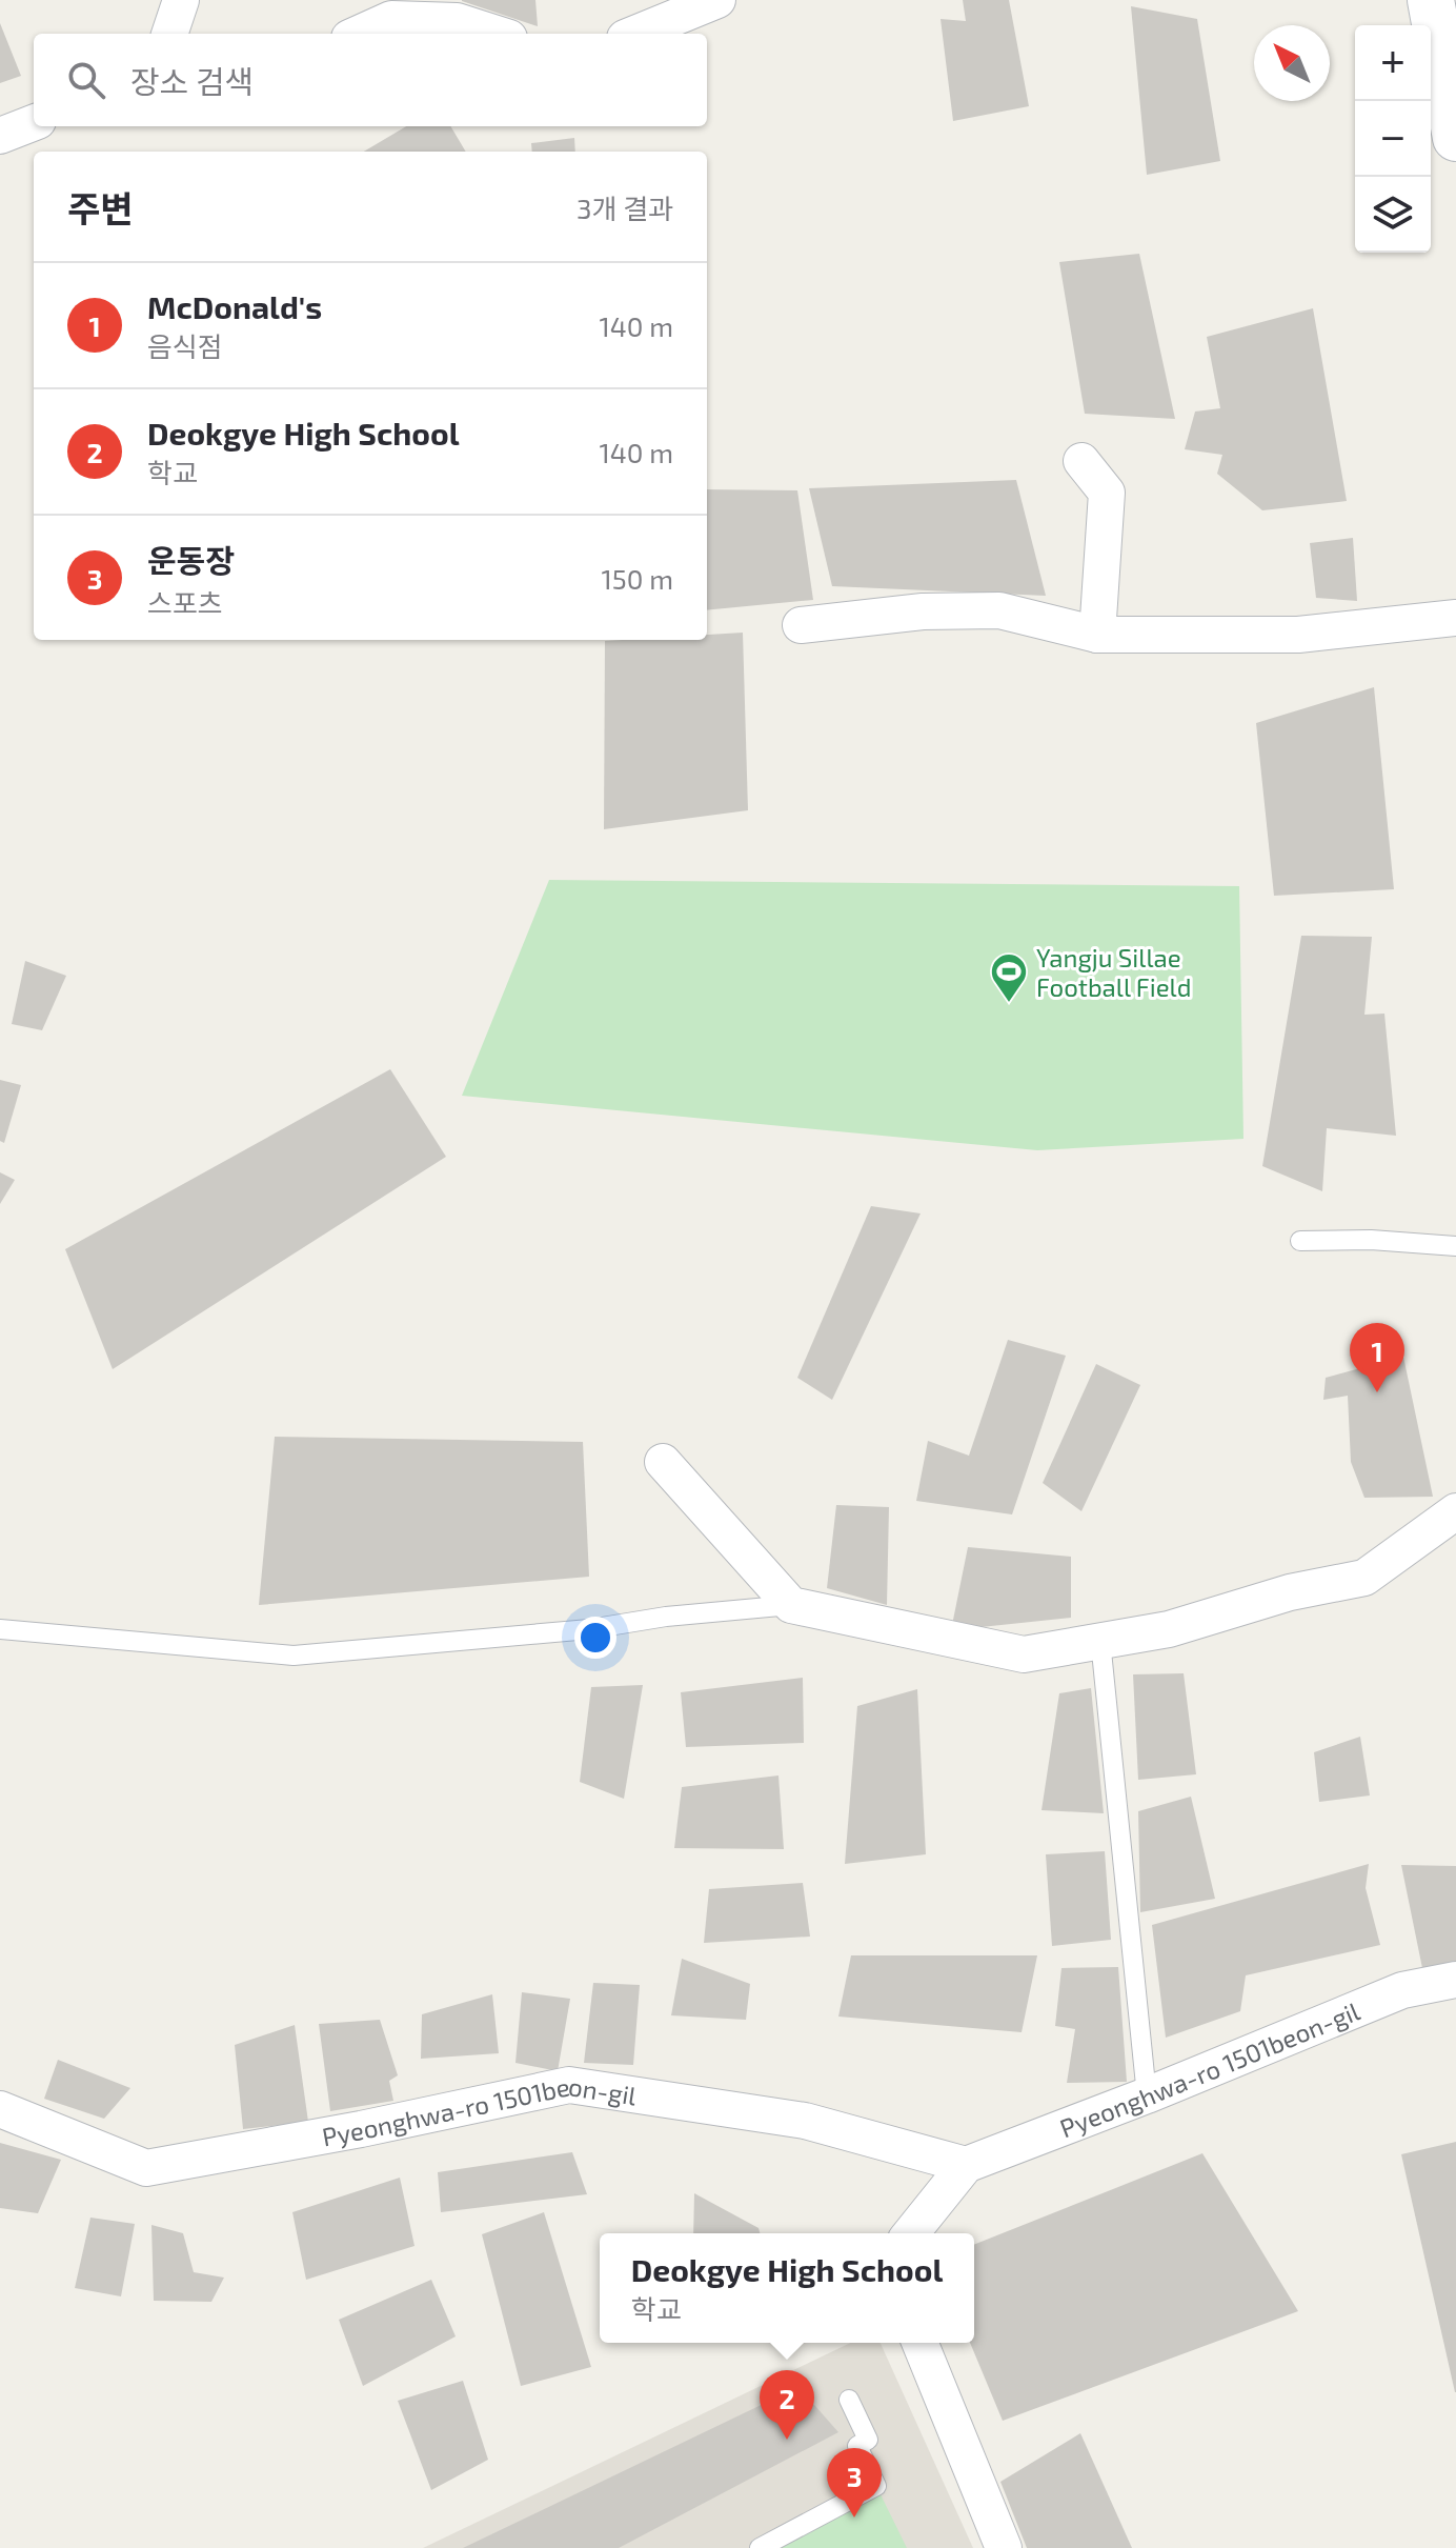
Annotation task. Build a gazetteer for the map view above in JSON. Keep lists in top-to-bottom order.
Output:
{
  "streets": {
    "street": ["Pyeonghwa-ro 1501beon-gil"]
  },
  "places": {
    "sports": ["Yangju Sillae Football Field"]
  },
  "north": "top left",
  "page": {
    "map_buttons": ["+", "−"],
    "search": "장소 검색",
    "heading": ["주변", "3개 결과"],
    "list": [
      {
        "mark": "1",
        "name": "McDonald's",
        "note": "음식점",
        "value": "140 m"
      },
      {
        "mark": "2",
        "name": "Deokgye High School",
        "note": "학교",
        "value": "140 m"
      },
      {
        "mark": "3",
        "name": "운동장",
        "note": "스포츠",
        "value": "150 m"
      }
    ],
    "pins": ["1", "2", "3"],
    "popup": ["Deokgye High School", "학교"]
  }
}
